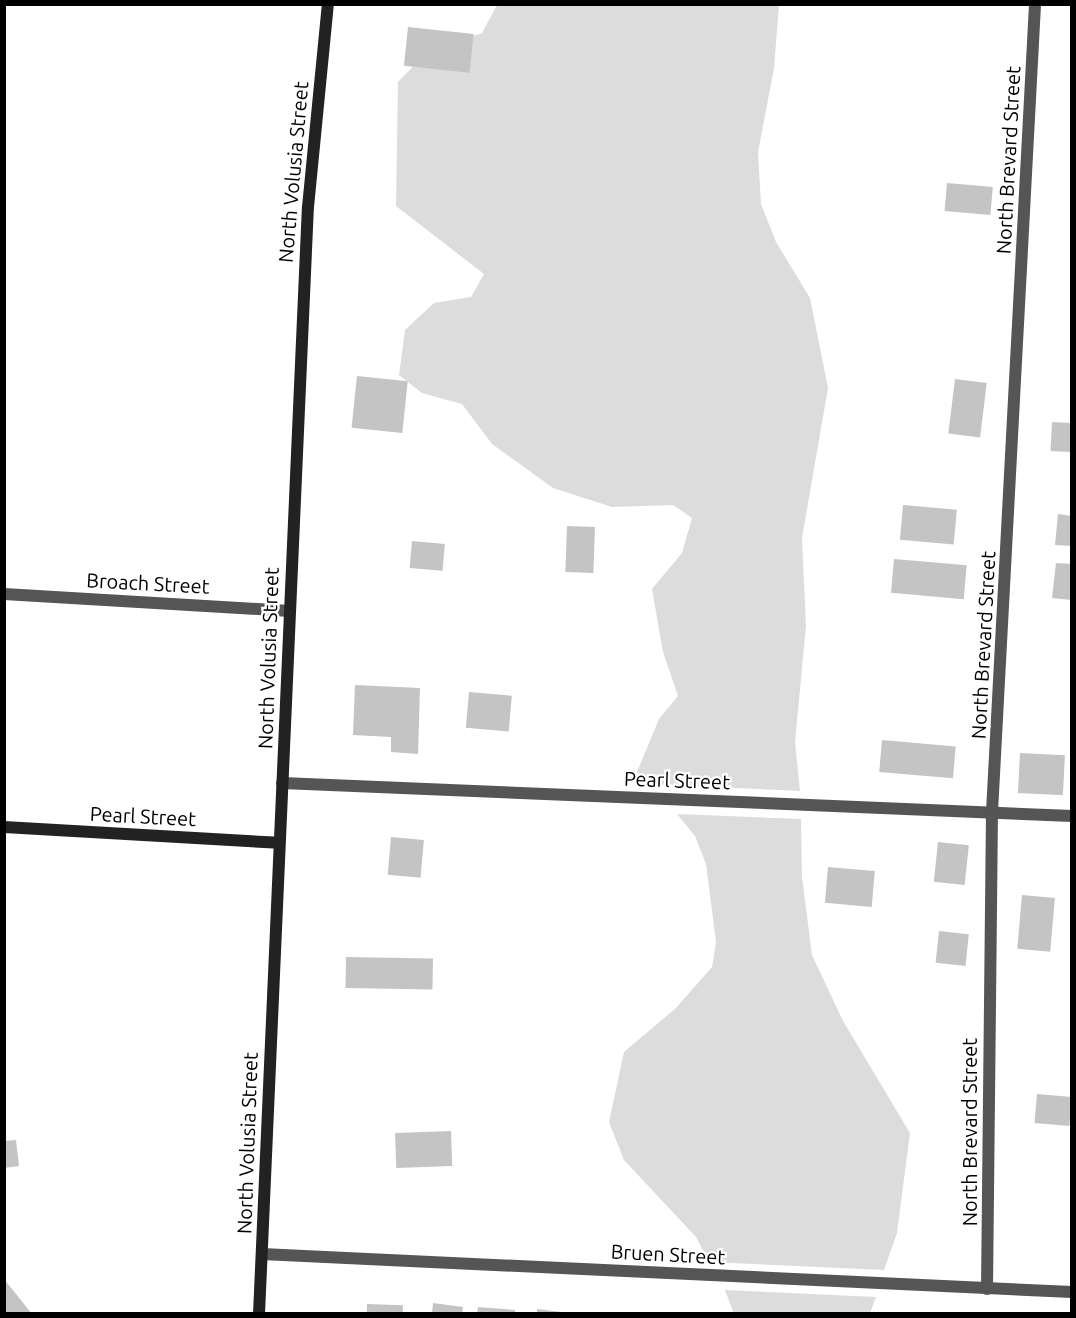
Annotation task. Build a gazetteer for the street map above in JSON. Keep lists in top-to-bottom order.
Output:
{
  "streets": {
    "main road": ["North Volusia Street", "Pearl Street"],
    "street": ["North Brevard Street", "Broach Street", "Bruen Street"]
  },
  "crossings": [
    ["North Brevard Street", "Pearl Street"],
    ["North Brevard Street", "Bruen Street"],
    ["North Volusia Street", "Broach Street"],
    ["North Volusia Street", "Pearl Street"],
    ["North Volusia Street", "Bruen Street"]
  ]
}
